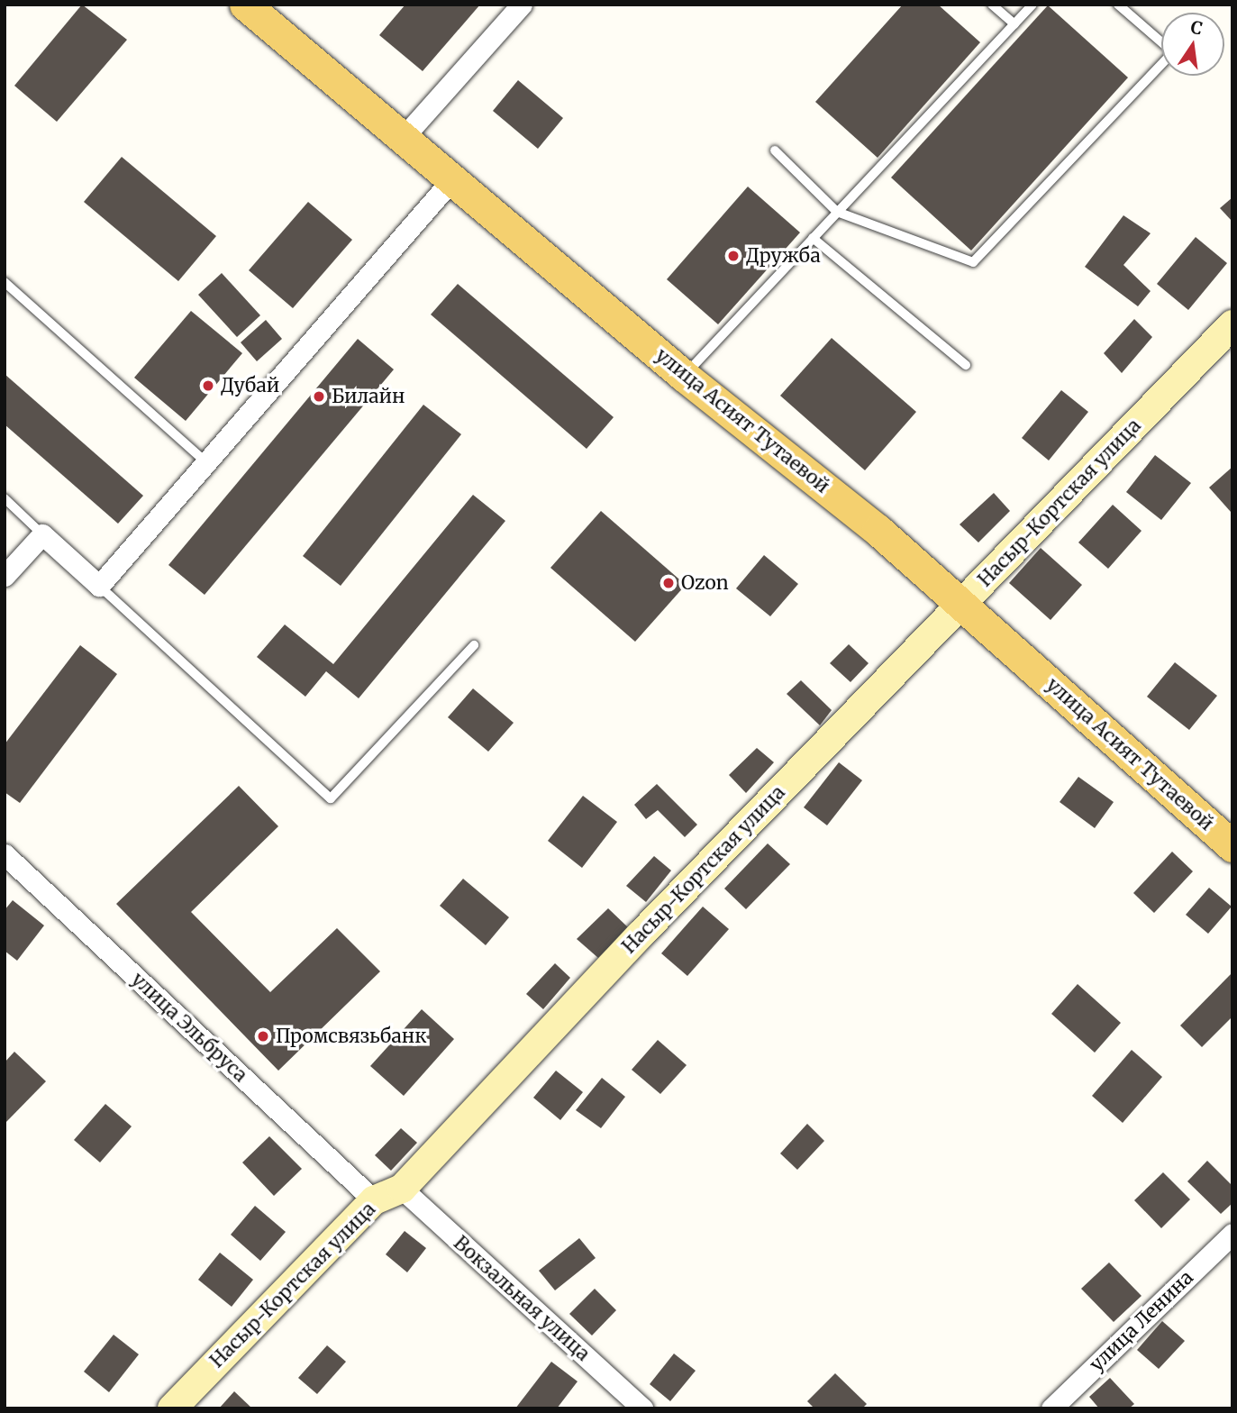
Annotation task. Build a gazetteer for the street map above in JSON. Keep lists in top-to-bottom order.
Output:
{
  "streets": {
    "main road": ["улица Асият Тутаевой"],
    "street": [
      "Насыр-Кортская улица",
      "улица Эльбруса",
      "Вокзальная улица",
      "улица Ленина"
    ]
  },
  "crossings": [
    ["улица Асият Тутаевой", "Насыр-Кортская улица"],
    ["Насыр-Кортская улица", "улица Эльбруса"],
    ["Насыр-Кортская улица", "Вокзальная улица"]
  ],
  "places": [
    "Дружба",
    "Дубай",
    "Билайн",
    "Ozon",
    "Промсвязьбанк"
  ],
  "north": "top"
}
